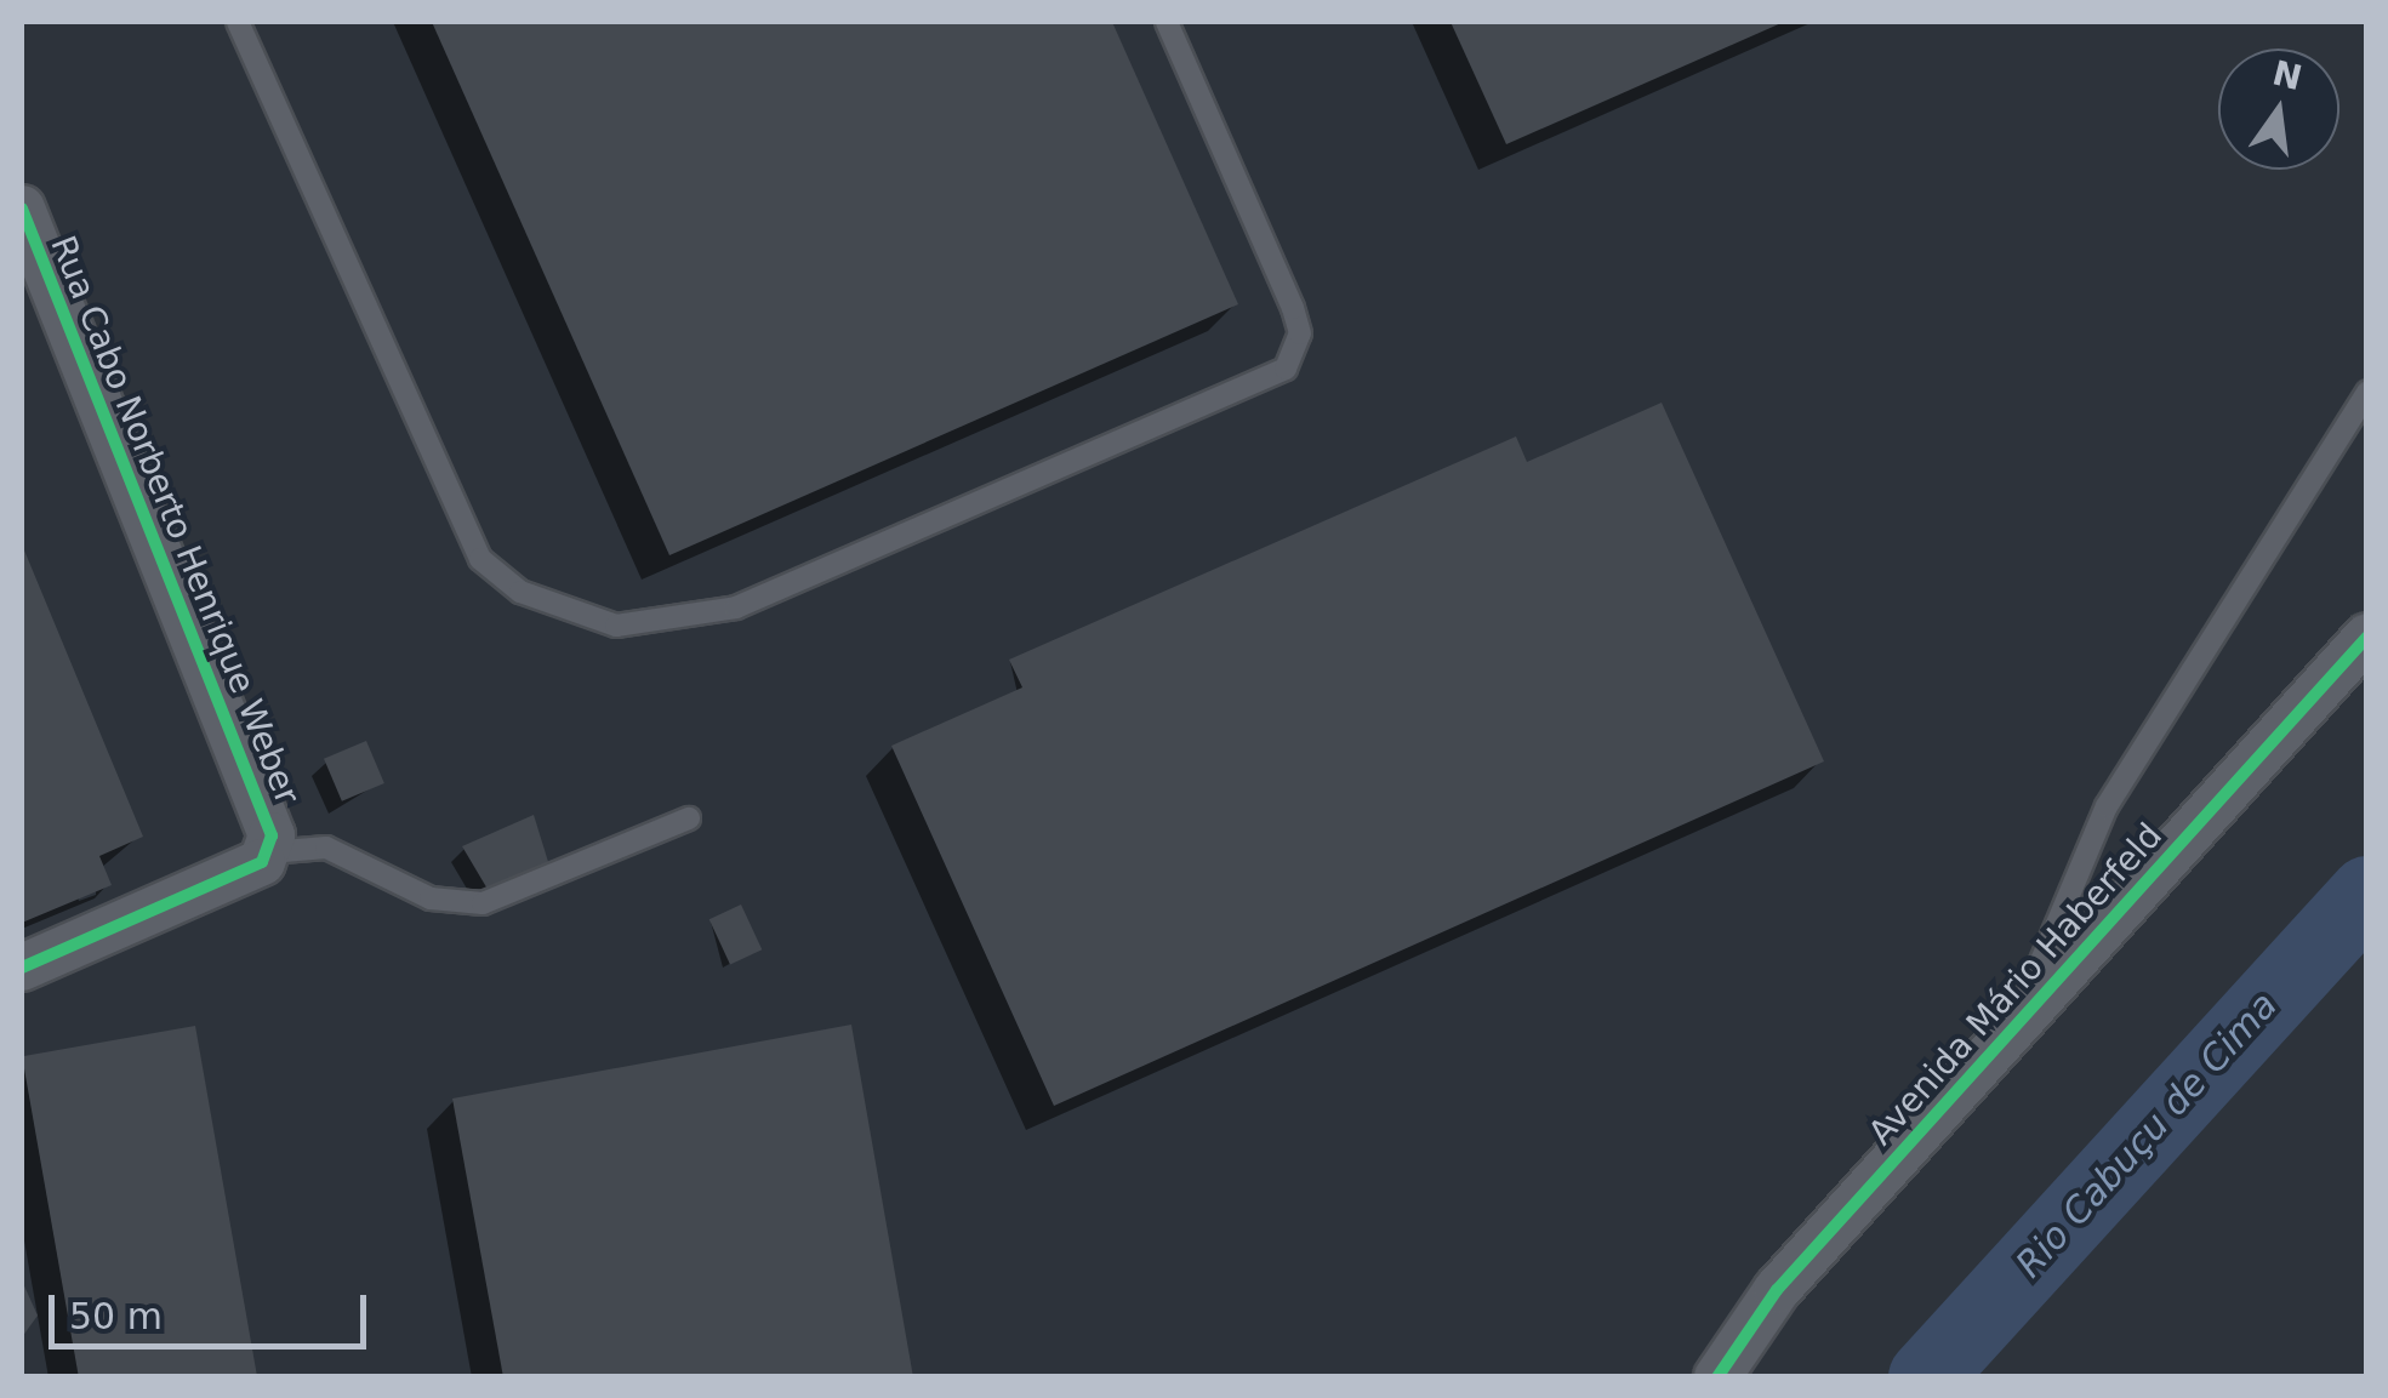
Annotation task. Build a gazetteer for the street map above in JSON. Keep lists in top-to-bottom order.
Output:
{
  "streets": {
    "street": ["Rua Cabo Norberto Henrique Weber", "Avenida Mário Haberfeld"]
  },
  "water": ["Rio Cabuçu de Cima"],
  "scale_bar": "50 m",
  "north": "top"
}
